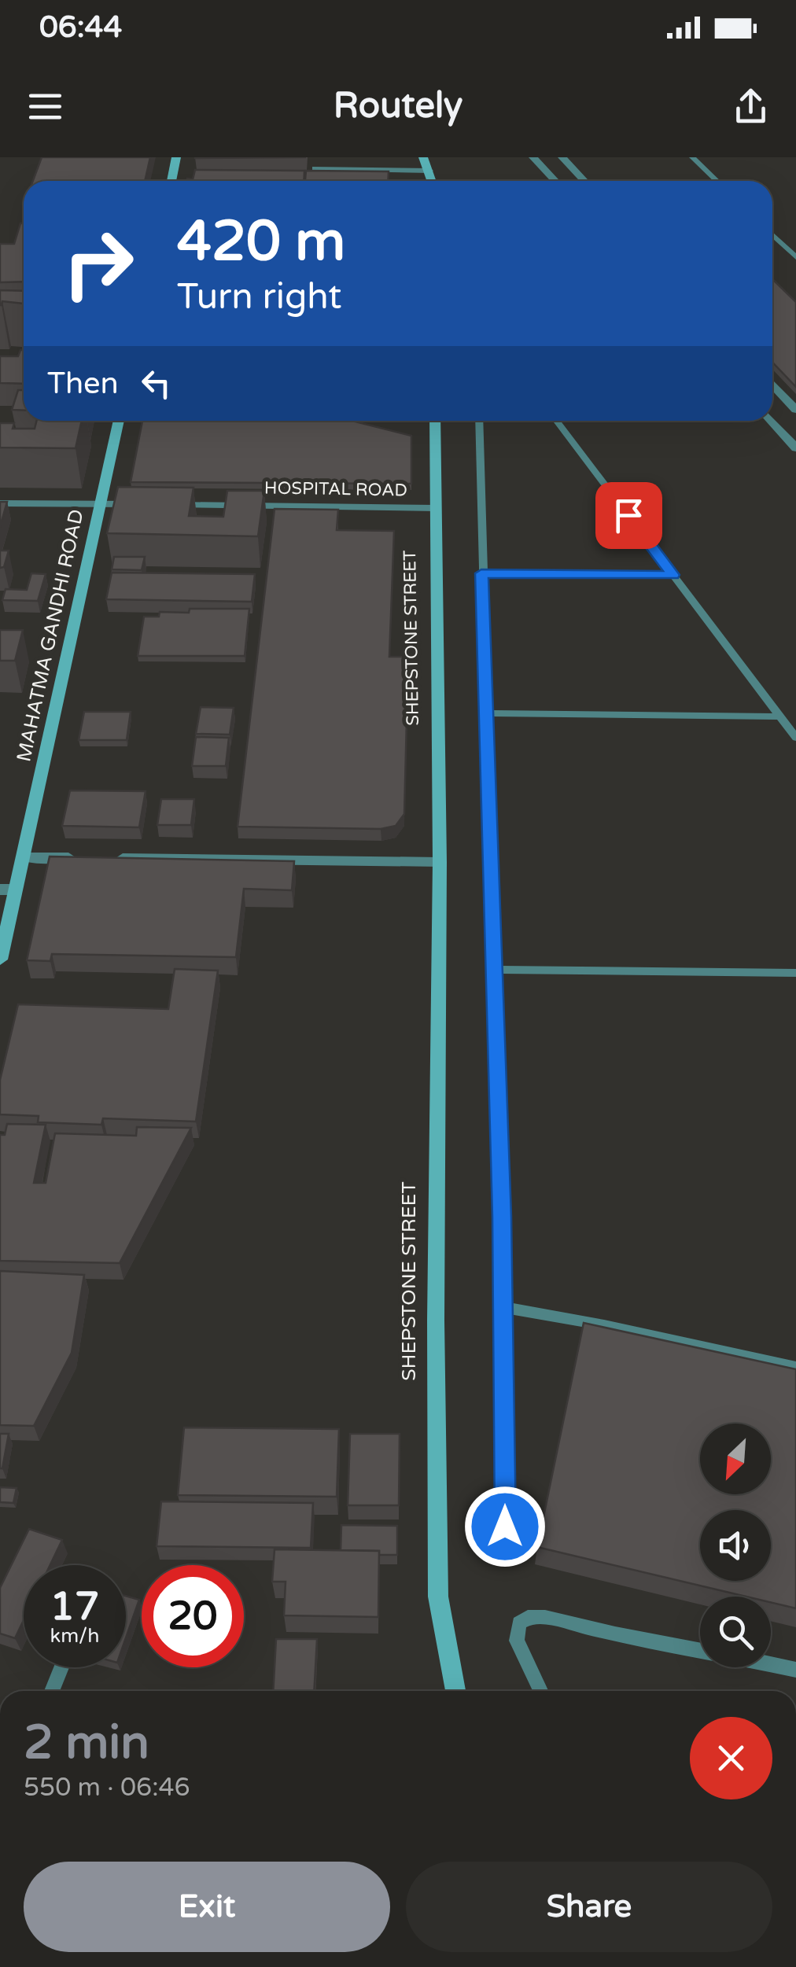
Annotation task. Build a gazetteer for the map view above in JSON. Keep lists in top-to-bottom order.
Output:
{
  "streets": {
    "main road": ["MAHATMA GANDHI ROAD", "SHEPSTONE STREET"],
    "street": ["HOSPITAL ROAD"]
  },
  "crossings": [
    ["HOSPITAL ROAD", "SHEPSTONE STREET"]
  ],
  "north": "bottom left",
  "page": {
    "status": "06:44",
    "header": "Routely",
    "turn": ["420 m", "Turn right"],
    "then": "Then",
    "speed": "17 km/h",
    "limit": "20",
    "heading": ["2 min", "550 m · 06:46"],
    "buttons": ["Exit", "Share"]
  }
}
